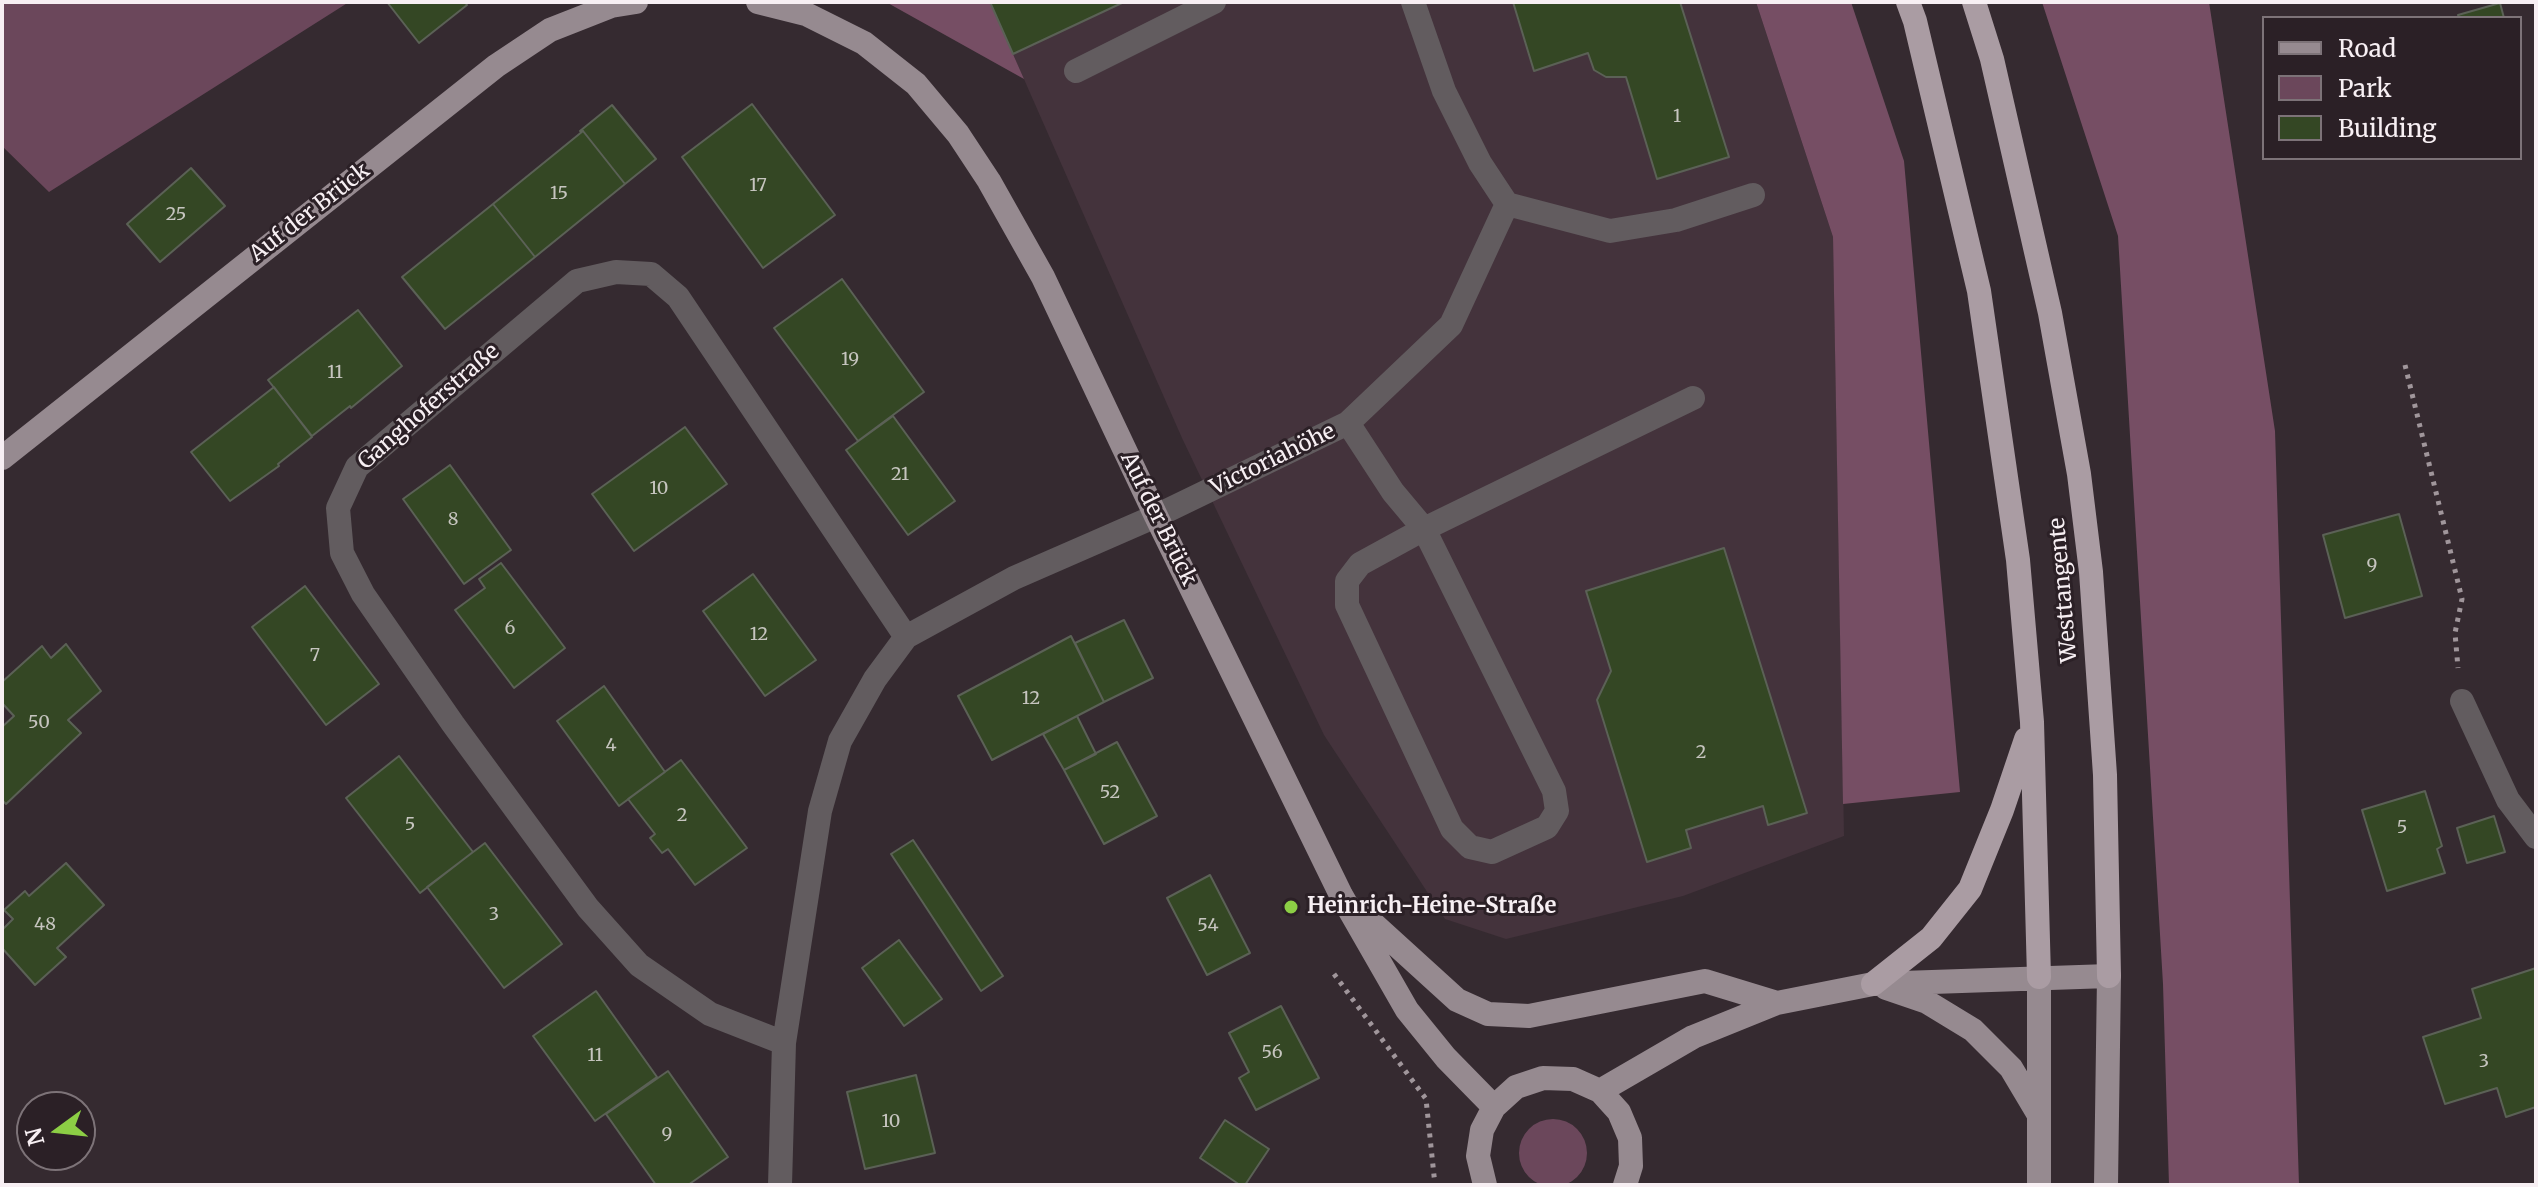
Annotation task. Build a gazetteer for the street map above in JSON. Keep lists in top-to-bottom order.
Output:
{
  "streets": {
    "highway": ["Westtangente"],
    "main road": ["Auf der Brück"],
    "street": ["Ganghoferstraße", "Victoriahöhe"]
  },
  "crossings": [
    ["Auf der Brück", "Victoriahöhe"]
  ],
  "places": ["Heinrich-Heine-Straße"],
  "house_numbers": [
    "1",
    "17",
    "15",
    "25",
    "19",
    "11",
    "21",
    "10",
    "8",
    "9",
    "6",
    "12",
    "7",
    "12",
    "50",
    "4",
    "2",
    "52",
    "2",
    "5",
    "5",
    "3",
    "48",
    "54",
    "56",
    "11",
    "3",
    "10",
    "9"
  ],
  "legend": ["Road", "Park", "Building"],
  "north": "left"
}
